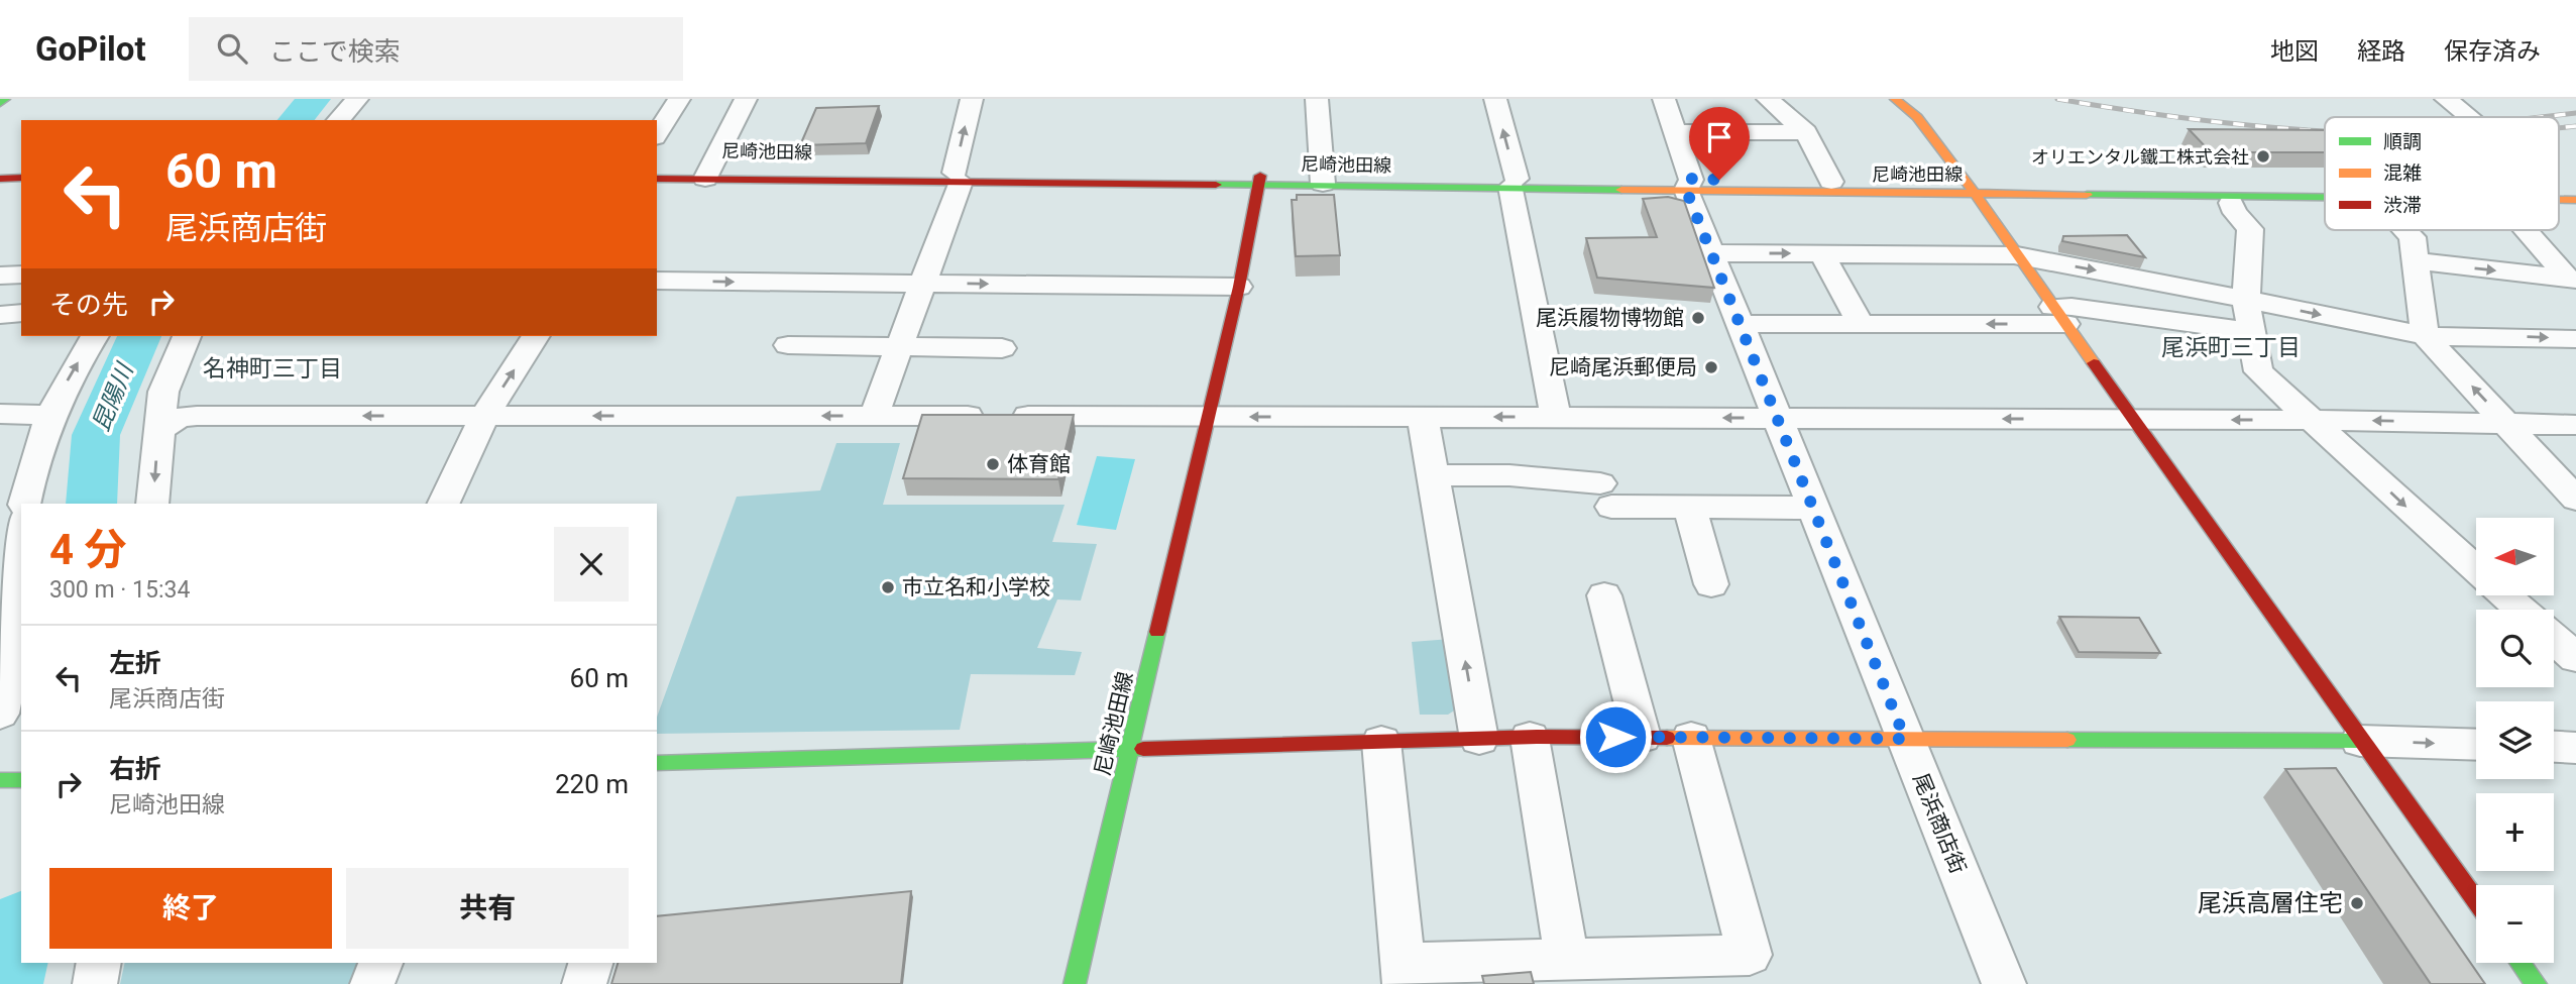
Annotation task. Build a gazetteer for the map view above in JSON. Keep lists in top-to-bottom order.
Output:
{
  "streets": {
    "main road": ["尼崎池田線"],
    "street": ["尾浜商店街"]
  },
  "crossings": [
    ["尼崎池田線", "尾浜商店街"]
  ],
  "districts": ["尾浜町三丁目", "名神町三丁目"],
  "water": ["昆陽川"],
  "places": [
    "オリエンタル鐵工株式会社",
    "尾浜履物博物館",
    "尼崎尾浜郵便局",
    "体育館",
    "市立名和小学校",
    "尾浜高層住宅"
  ],
  "legend": ["順調", "混雑", "渋滞"],
  "north": "left",
  "page": {
    "header": "GoPilot",
    "search": "ここで検索",
    "nav": ["地図", "経路", "保存済み"],
    "turn": ["60 m", "尾浜商店街"],
    "then": "その先",
    "heading": ["4 分", "300 m · 15:34"],
    "map_buttons": ["+", "−"],
    "list": [
      {
        "name": "左折",
        "note": "尾浜商店街",
        "value": "60 m"
      },
      {
        "name": "右折",
        "note": "尼崎池田線",
        "value": "220 m"
      }
    ],
    "buttons": ["終了", "共有"]
  }
}
